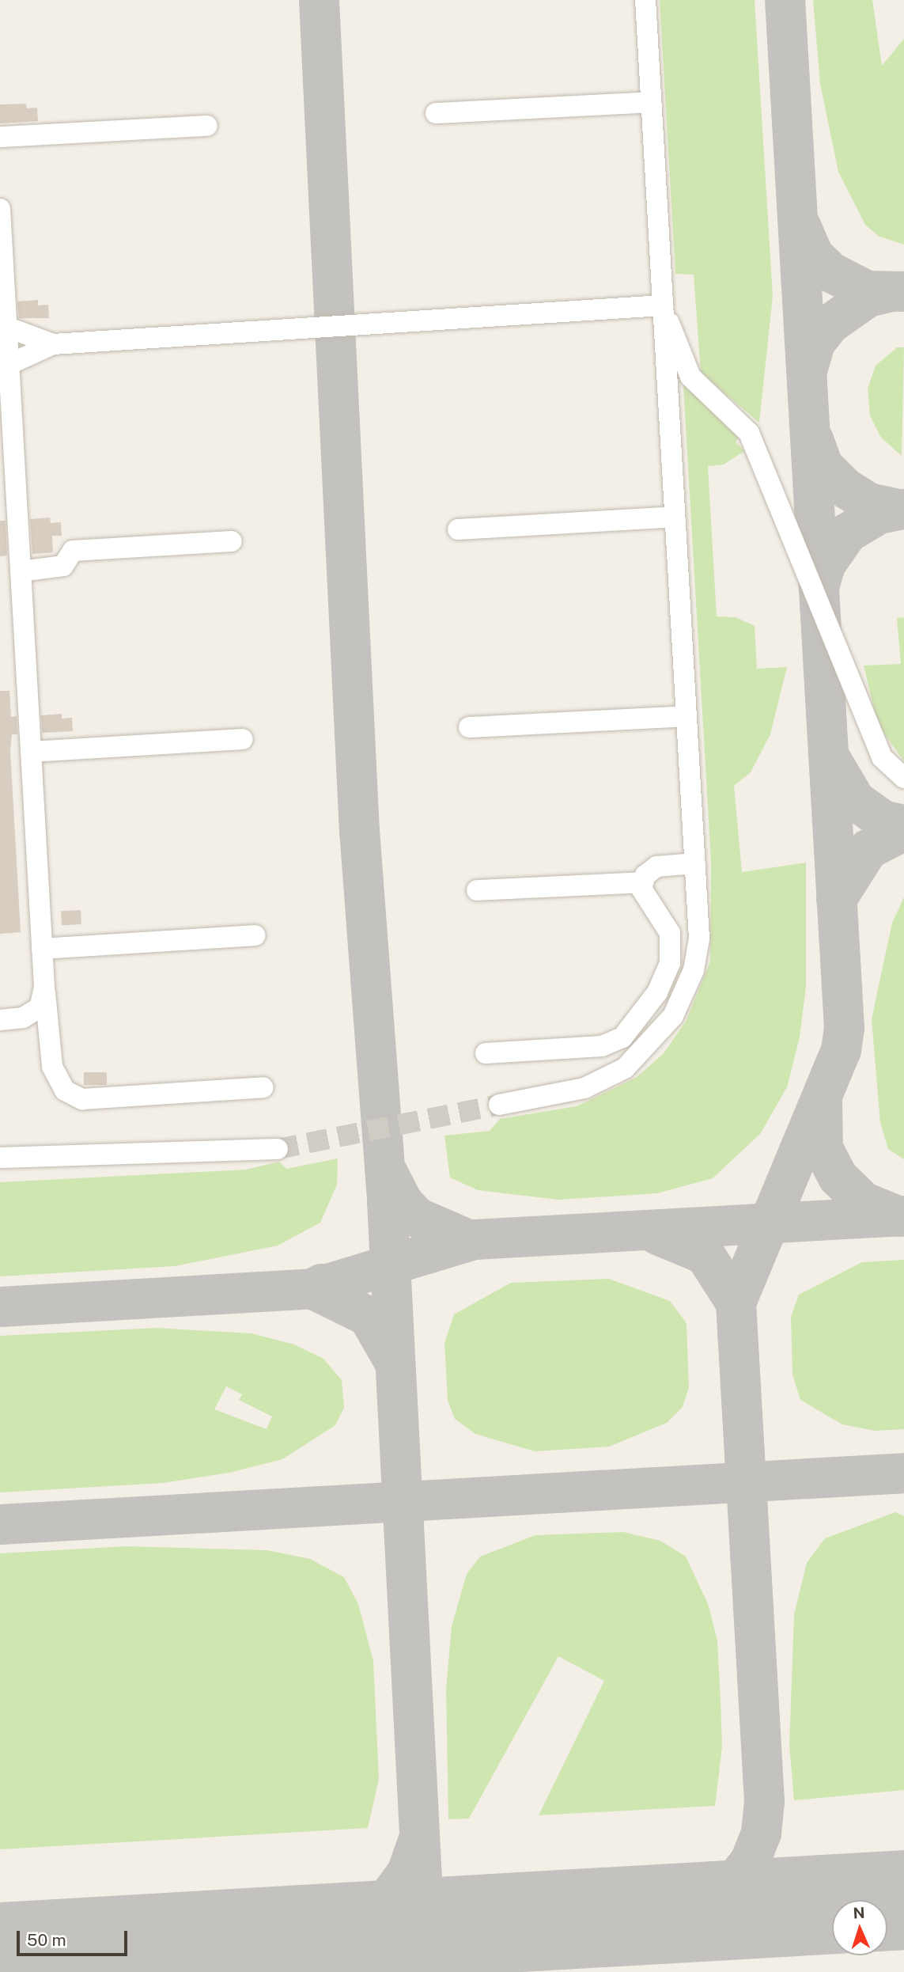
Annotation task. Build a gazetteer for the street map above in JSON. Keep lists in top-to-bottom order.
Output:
{
  "scale_bar": "50 m",
  "north": "top"
}
